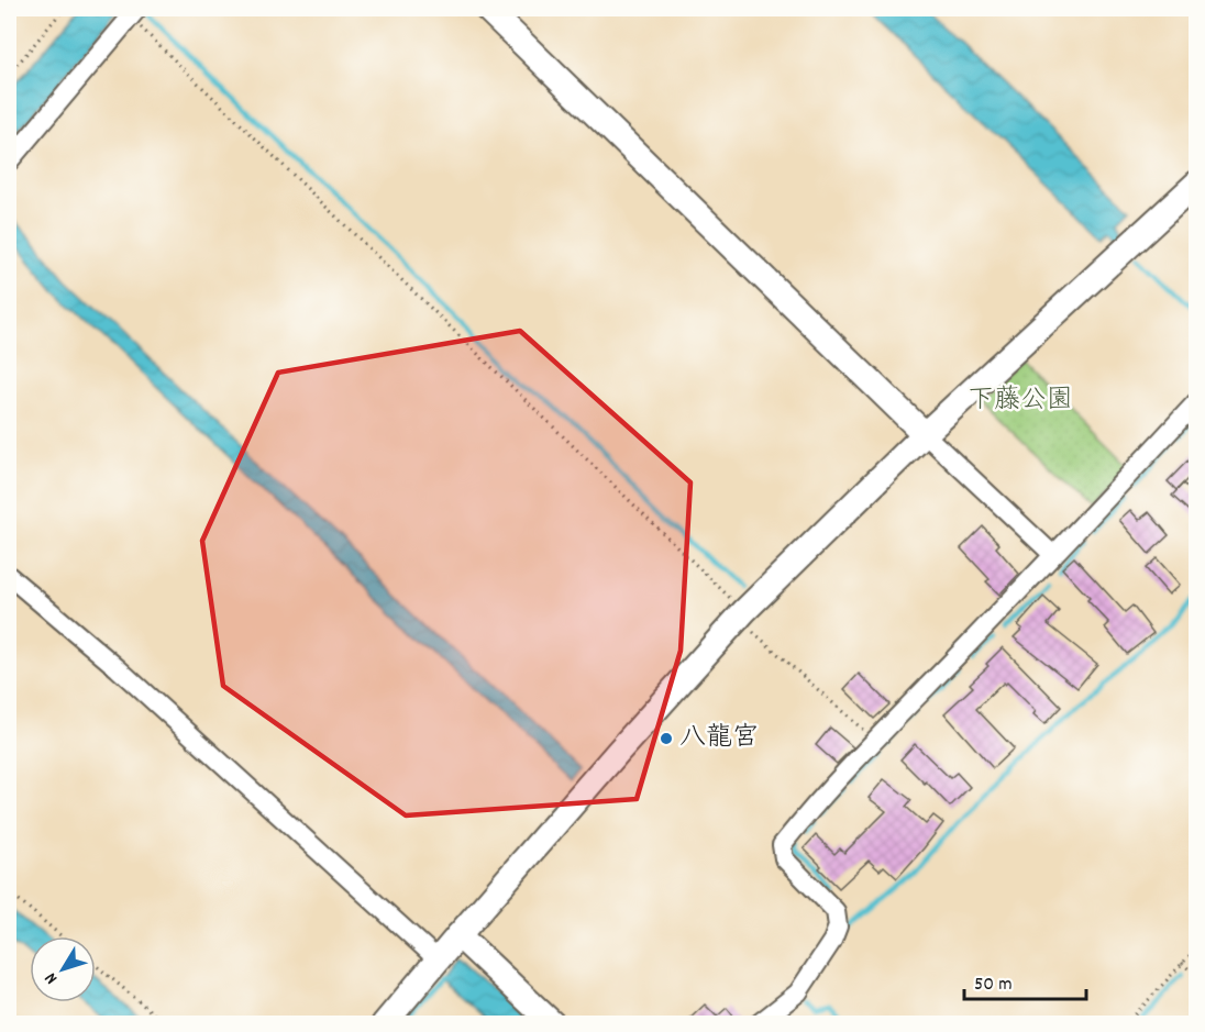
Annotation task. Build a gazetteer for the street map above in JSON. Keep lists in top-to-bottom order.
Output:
{
  "parks": ["下藤公園"],
  "places": ["八龍宮"],
  "scale_bar": "50 m",
  "north": "bottom left"
}
